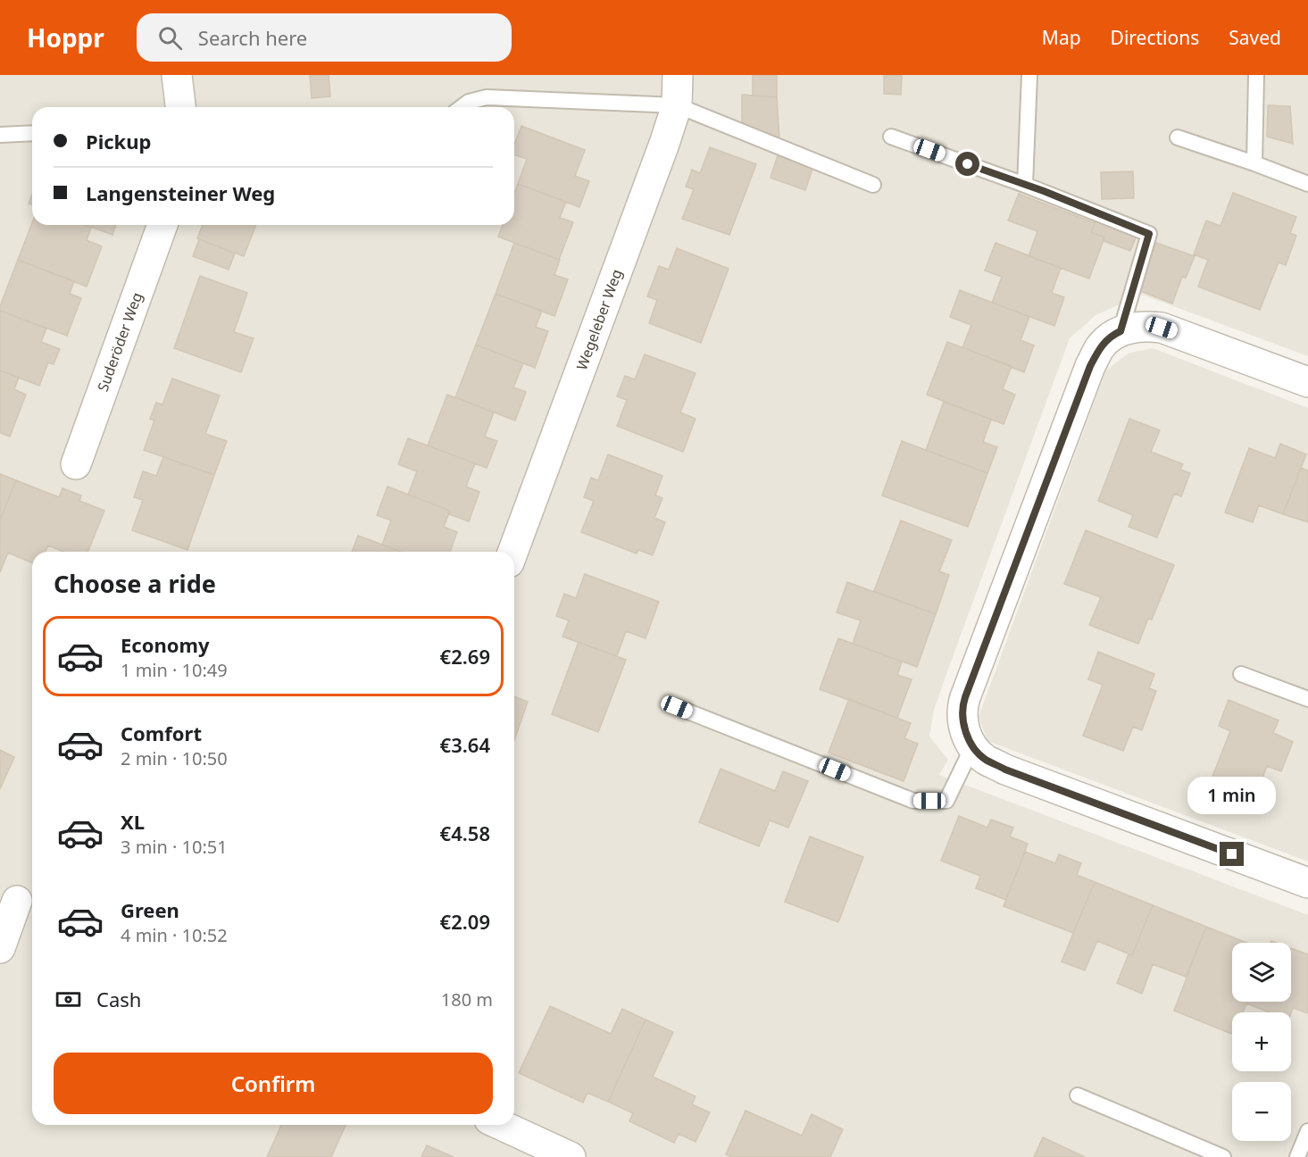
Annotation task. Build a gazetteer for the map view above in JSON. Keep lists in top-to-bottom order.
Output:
{
  "streets": {
    "street": ["Wegeleber Weg", "Suderöder Weg"]
  },
  "page": {
    "header": "Hoppr",
    "search": "Search here",
    "nav": ["Map", "Directions", "Saved"],
    "banner": ["Pickup", "Langensteiner Weg"],
    "heading": "Choose a ride",
    "list": [
      {
        "name": "Economy",
        "note": "1 min · 10:49",
        "value": "€2.69"
      },
      {
        "name": "Comfort",
        "note": "2 min · 10:50",
        "value": "€3.64"
      },
      {
        "name": "XL",
        "note": "3 min · 10:51",
        "value": "€4.58"
      },
      {
        "name": "Green",
        "note": "4 min · 10:52",
        "value": "€2.09"
      }
    ],
    "bubble": "1 min",
    "map_buttons": ["+", "−"],
    "pay": ["Cash", "180 m"],
    "buttons": "Confirm"
  }
}
